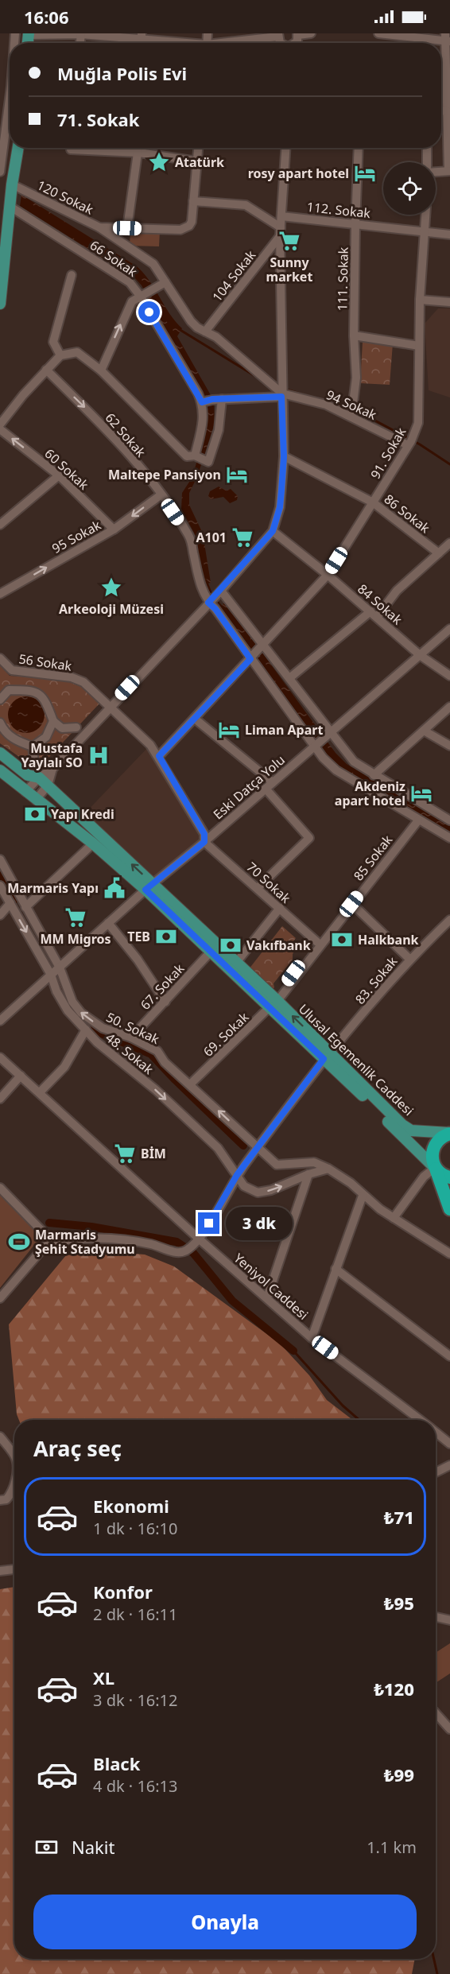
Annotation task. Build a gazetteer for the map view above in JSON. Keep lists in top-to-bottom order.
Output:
{
  "streets": {
    "main road": ["Ulusal Egemenlik Caddesi"],
    "street": [
      "120 Sokak",
      "112. Sokak",
      "66 Sokak",
      "104 Sokak",
      "111. Sokak",
      "94 Sokak",
      "62 Sokak",
      "91. Sokak",
      "60 Sokak",
      "86 Sokak",
      "95 Sokak",
      "84 Sokak",
      "56 Sokak",
      "Eski Datça Yolu",
      "85 Sokak",
      "70 Sokak",
      "83. Sokak",
      "67. Sokak",
      "50. Sokak",
      "69. Sokak",
      "48. Sokak",
      "Yeniyol Caddesi"
    ]
  },
  "crossings": [
    ["112. Sokak", "111. Sokak"],
    ["112. Sokak", "91. Sokak"],
    ["111. Sokak", "94 Sokak"],
    ["94 Sokak", "91. Sokak"],
    ["62 Sokak", "91. Sokak"],
    ["62 Sokak", "95 Sokak"],
    ["62 Sokak", "Eski Datça Yolu"],
    ["62 Sokak", "85 Sokak"],
    ["91. Sokak", "86 Sokak"],
    ["91. Sokak", "84 Sokak"],
    ["91. Sokak", "56 Sokak"],
    ["60 Sokak", "95 Sokak"],
    ["84 Sokak", "Eski Datça Yolu"],
    ["56 Sokak", "Eski Datça Yolu"],
    ["56 Sokak", "70 Sokak"],
    ["Eski Datça Yolu", "70 Sokak"],
    ["Eski Datça Yolu", "50. Sokak"],
    ["Eski Datça Yolu", "48. Sokak"],
    ["Eski Datça Yolu", "Ulusal Egemenlik Caddesi"],
    ["85 Sokak", "70 Sokak"],
    ["85 Sokak", "69. Sokak"],
    ["85 Sokak", "Ulusal Egemenlik Caddesi"],
    ["83. Sokak", "50. Sokak"],
    ["83. Sokak", "48. Sokak"],
    ["83. Sokak", "Ulusal Egemenlik Caddesi"],
    ["83. Sokak", "Yeniyol Caddesi"],
    ["67. Sokak", "50. Sokak"],
    ["67. Sokak", "Ulusal Egemenlik Caddesi"],
    ["50. Sokak", "69. Sokak"],
    ["50. Sokak", "48. Sokak"],
    ["69. Sokak", "Ulusal Egemenlik Caddesi"]
  ],
  "one_way": ["60 Sokak", "48. Sokak"],
  "places": {
    "place": ["Atatürk", "Arkeoloji Müzesi"],
    "hotel": [
      "rosy apart hotel",
      "Maltepe Pansiyon",
      "Liman Apart",
      "Akdeniz apart hotel"
    ],
    "supermarket": [
      "Sunny market",
      "A101",
      "MM Migros",
      "BİM"
    ],
    "hospital": ["Mustafa Yaylalı SO"],
    "bank": [
      "Yapı Kredi",
      "TEB",
      "Halkbank",
      "Vakıfbank"
    ],
    "public building": ["Marmaris Yapı"],
    "sports": ["Marmaris Şehit Stadyumu"]
  },
  "page": {
    "status": "16:06",
    "banner": ["Muğla Polis Evi", "71. Sokak"],
    "bubble": "3 dk",
    "heading": "Araç seç",
    "list": [
      {
        "name": "Ekonomi",
        "note": "1 dk · 16:10",
        "value": "₺71"
      },
      {
        "name": "Konfor",
        "note": "2 dk · 16:11",
        "value": "₺95"
      },
      {
        "name": "XL",
        "note": "3 dk · 16:12",
        "value": "₺120"
      },
      {
        "name": "Black",
        "note": "4 dk · 16:13",
        "value": "₺99"
      }
    ],
    "pay": ["Nakit", "1.1 km"],
    "buttons": "Onayla"
  }
}
